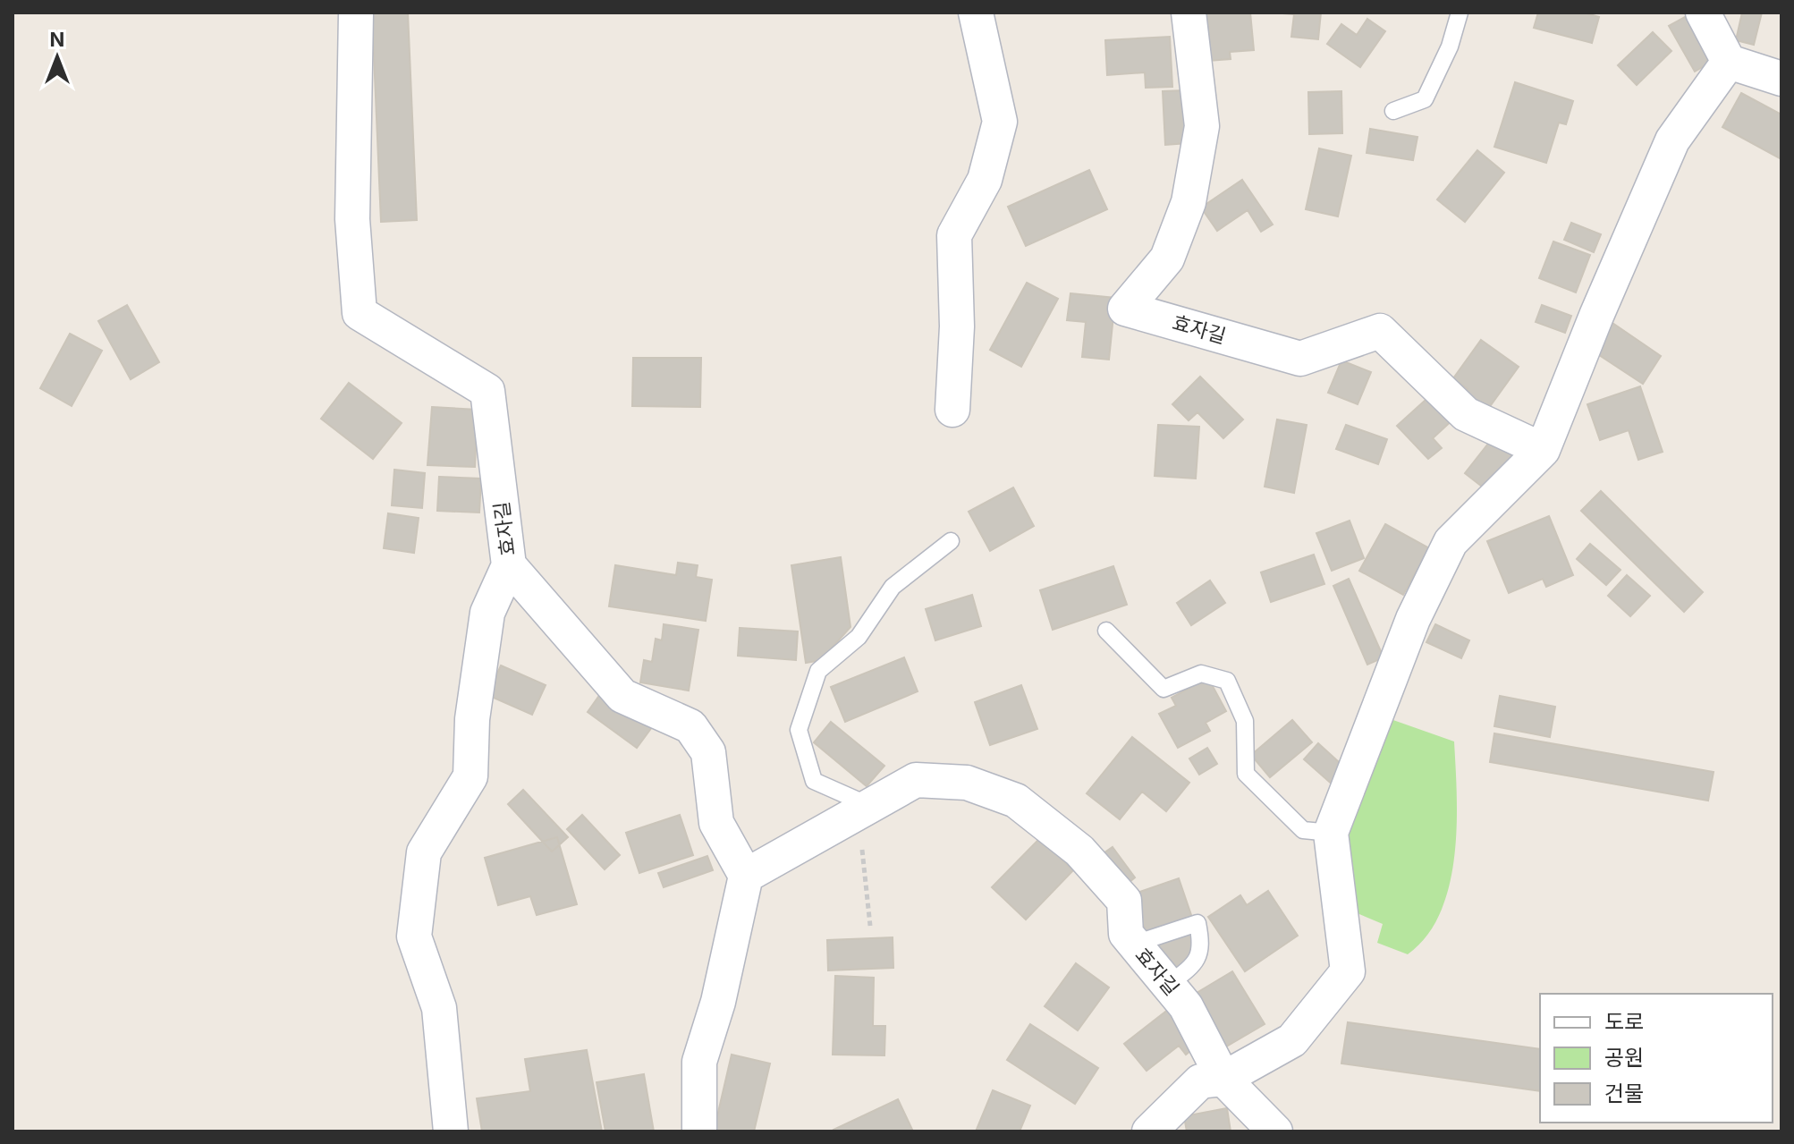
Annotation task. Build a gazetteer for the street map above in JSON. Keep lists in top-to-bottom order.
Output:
{
  "streets": {
    "street": ["효자길"]
  },
  "legend": ["도로", "공원", "건물"],
  "north": "top"
}
